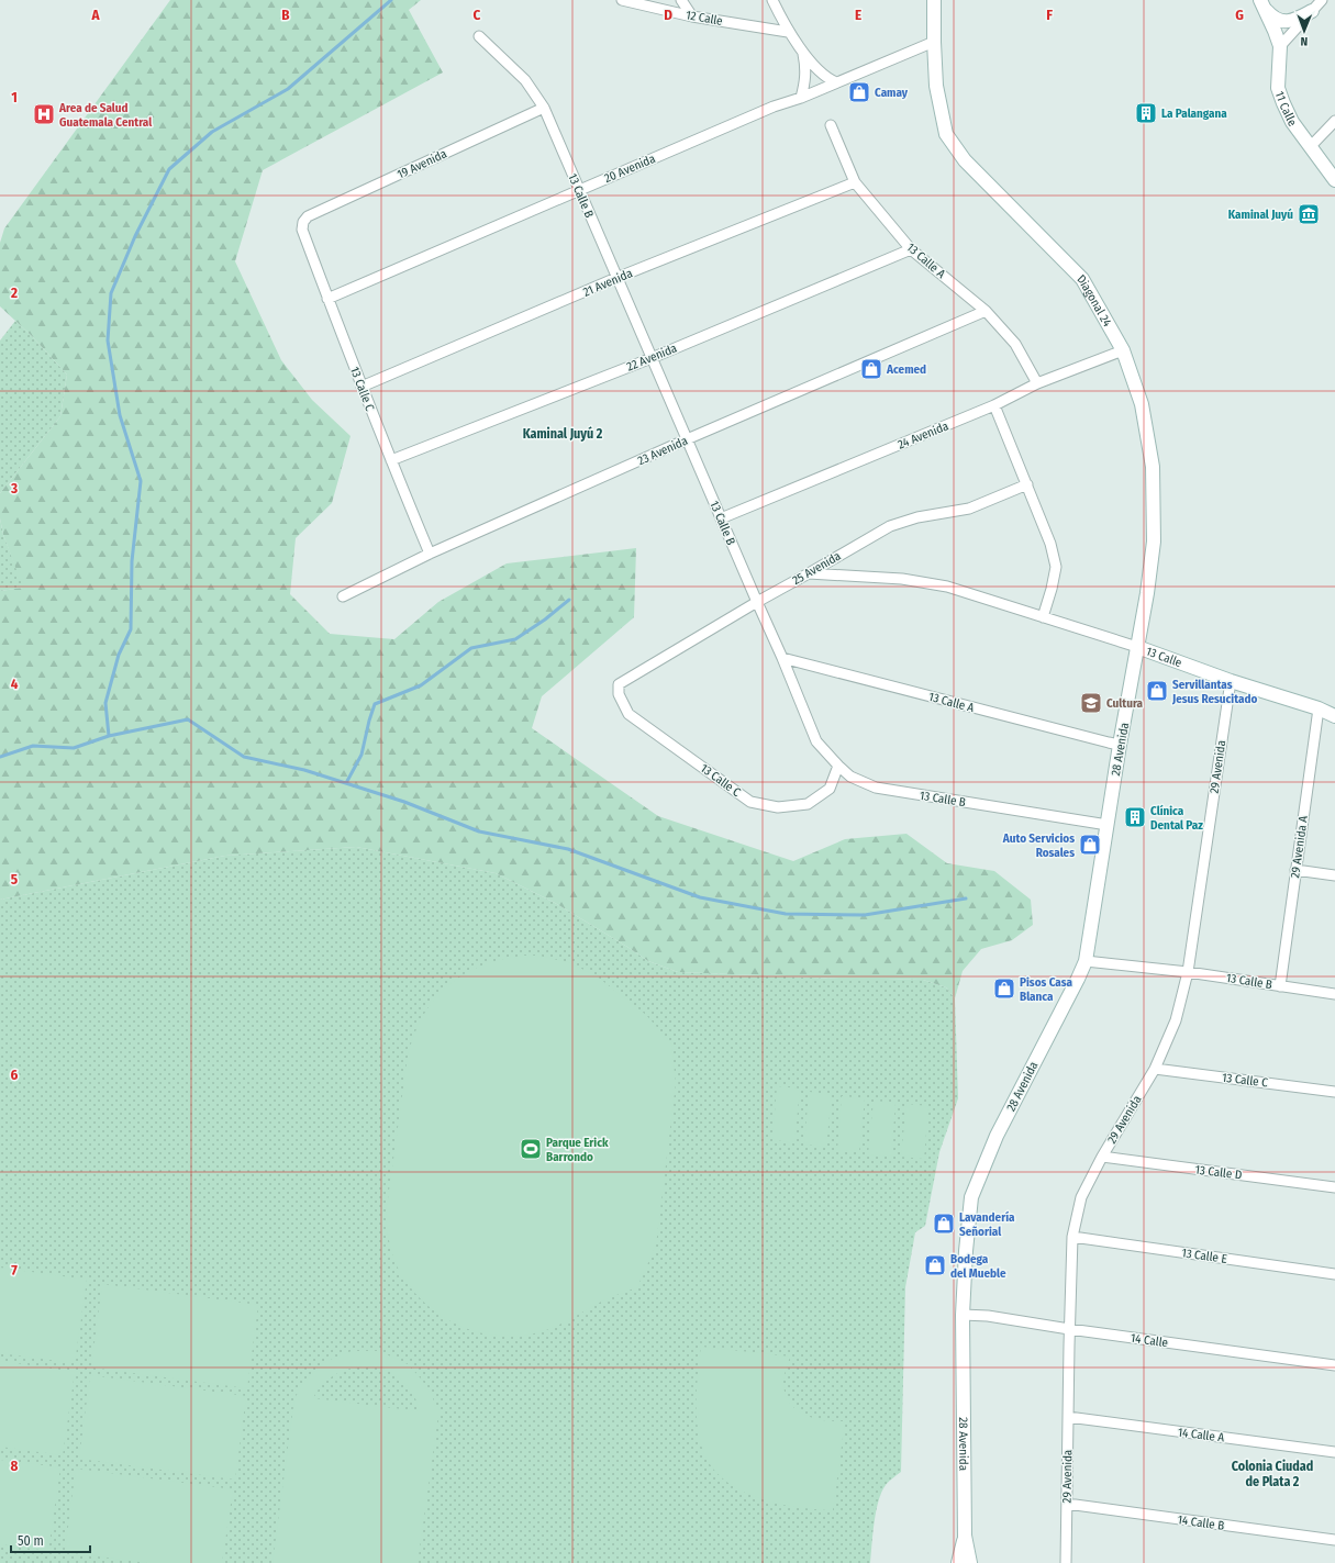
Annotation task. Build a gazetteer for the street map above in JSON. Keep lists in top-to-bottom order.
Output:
{
  "streets": {
    "main road": [
      "11 Calle",
      "Diagonal 24",
      "13 Calle",
      "28 Avenida"
    ],
    "street": [
      "12 Calle",
      "19 Avenida",
      "20 Avenida",
      "13 Calle B",
      "13 Calle A",
      "21 Avenida",
      "22 Avenida",
      "13 Calle C",
      "24 Avenida",
      "23 Avenida",
      "25 Avenida",
      "29 Avenida",
      "29 Avenida A",
      "13 Calle D",
      "13 Calle E",
      "14 Calle",
      "14 Calle A",
      "14 Calle B"
    ]
  },
  "crossings": [
    ["19 Avenida", "13 Calle B"],
    ["19 Avenida", "13 Calle C"],
    ["20 Avenida", "13 Calle B"],
    ["20 Avenida", "Diagonal 24"],
    ["20 Avenida", "13 Calle C"],
    ["13 Calle B", "13 Calle A"],
    ["13 Calle B", "21 Avenida"],
    ["13 Calle B", "22 Avenida"],
    ["13 Calle B", "13 Calle C"],
    ["13 Calle B", "24 Avenida"],
    ["13 Calle B", "23 Avenida"],
    ["13 Calle B", "25 Avenida"],
    ["13 Calle B", "28 Avenida"],
    ["13 Calle B", "29 Avenida"],
    ["13 Calle B", "29 Avenida A"],
    ["13 Calle A", "21 Avenida"],
    ["13 Calle A", "22 Avenida"],
    ["13 Calle A", "24 Avenida"],
    ["13 Calle A", "23 Avenida"],
    ["13 Calle A", "28 Avenida"],
    ["21 Avenida", "13 Calle C"],
    ["Diagonal 24", "24 Avenida"],
    ["Diagonal 24", "13 Calle"],
    ["Diagonal 24", "28 Avenida"],
    ["22 Avenida", "13 Calle C"],
    ["13 Calle C", "23 Avenida"],
    ["13 Calle C", "25 Avenida"],
    ["13 Calle C", "29 Avenida"],
    ["25 Avenida", "13 Calle"],
    ["13 Calle", "28 Avenida"],
    ["13 Calle", "29 Avenida"],
    ["13 Calle", "29 Avenida A"],
    ["28 Avenida", "14 Calle"],
    ["29 Avenida", "13 Calle D"],
    ["29 Avenida", "13 Calle E"],
    ["29 Avenida", "14 Calle"],
    ["29 Avenida", "14 Calle A"],
    ["29 Avenida", "14 Calle B"]
  ],
  "districts": ["Kaminal Juyú 2", "Colonia Ciudad de Plata 2"],
  "places": {
    "shop": [
      "Camay",
      "Acemed",
      "Servillantas Jesus Resucitado",
      "Auto Servicios Rosales",
      "Pisos Casa Blanca",
      "Lavandería Señorial",
      "Bodega del Mueble"
    ],
    "building": ["La Palangana", "Clínica Dental Paz"],
    "hospital": ["Area de Salud Guatemala Central"],
    "museum": ["Kaminal Juyú"],
    "school or university": ["Cultura"],
    "sports": ["Parque Erick Barrondo"]
  },
  "scale_bar": "50 m",
  "north": "bottom",
  "grid": {
    "columns": [
      "A",
      "B",
      "C",
      "D",
      "E",
      "F",
      "G"
    ],
    "rows": [
      "1",
      "2",
      "3",
      "4",
      "5",
      "6",
      "7",
      "8"
    ]
  }
}
